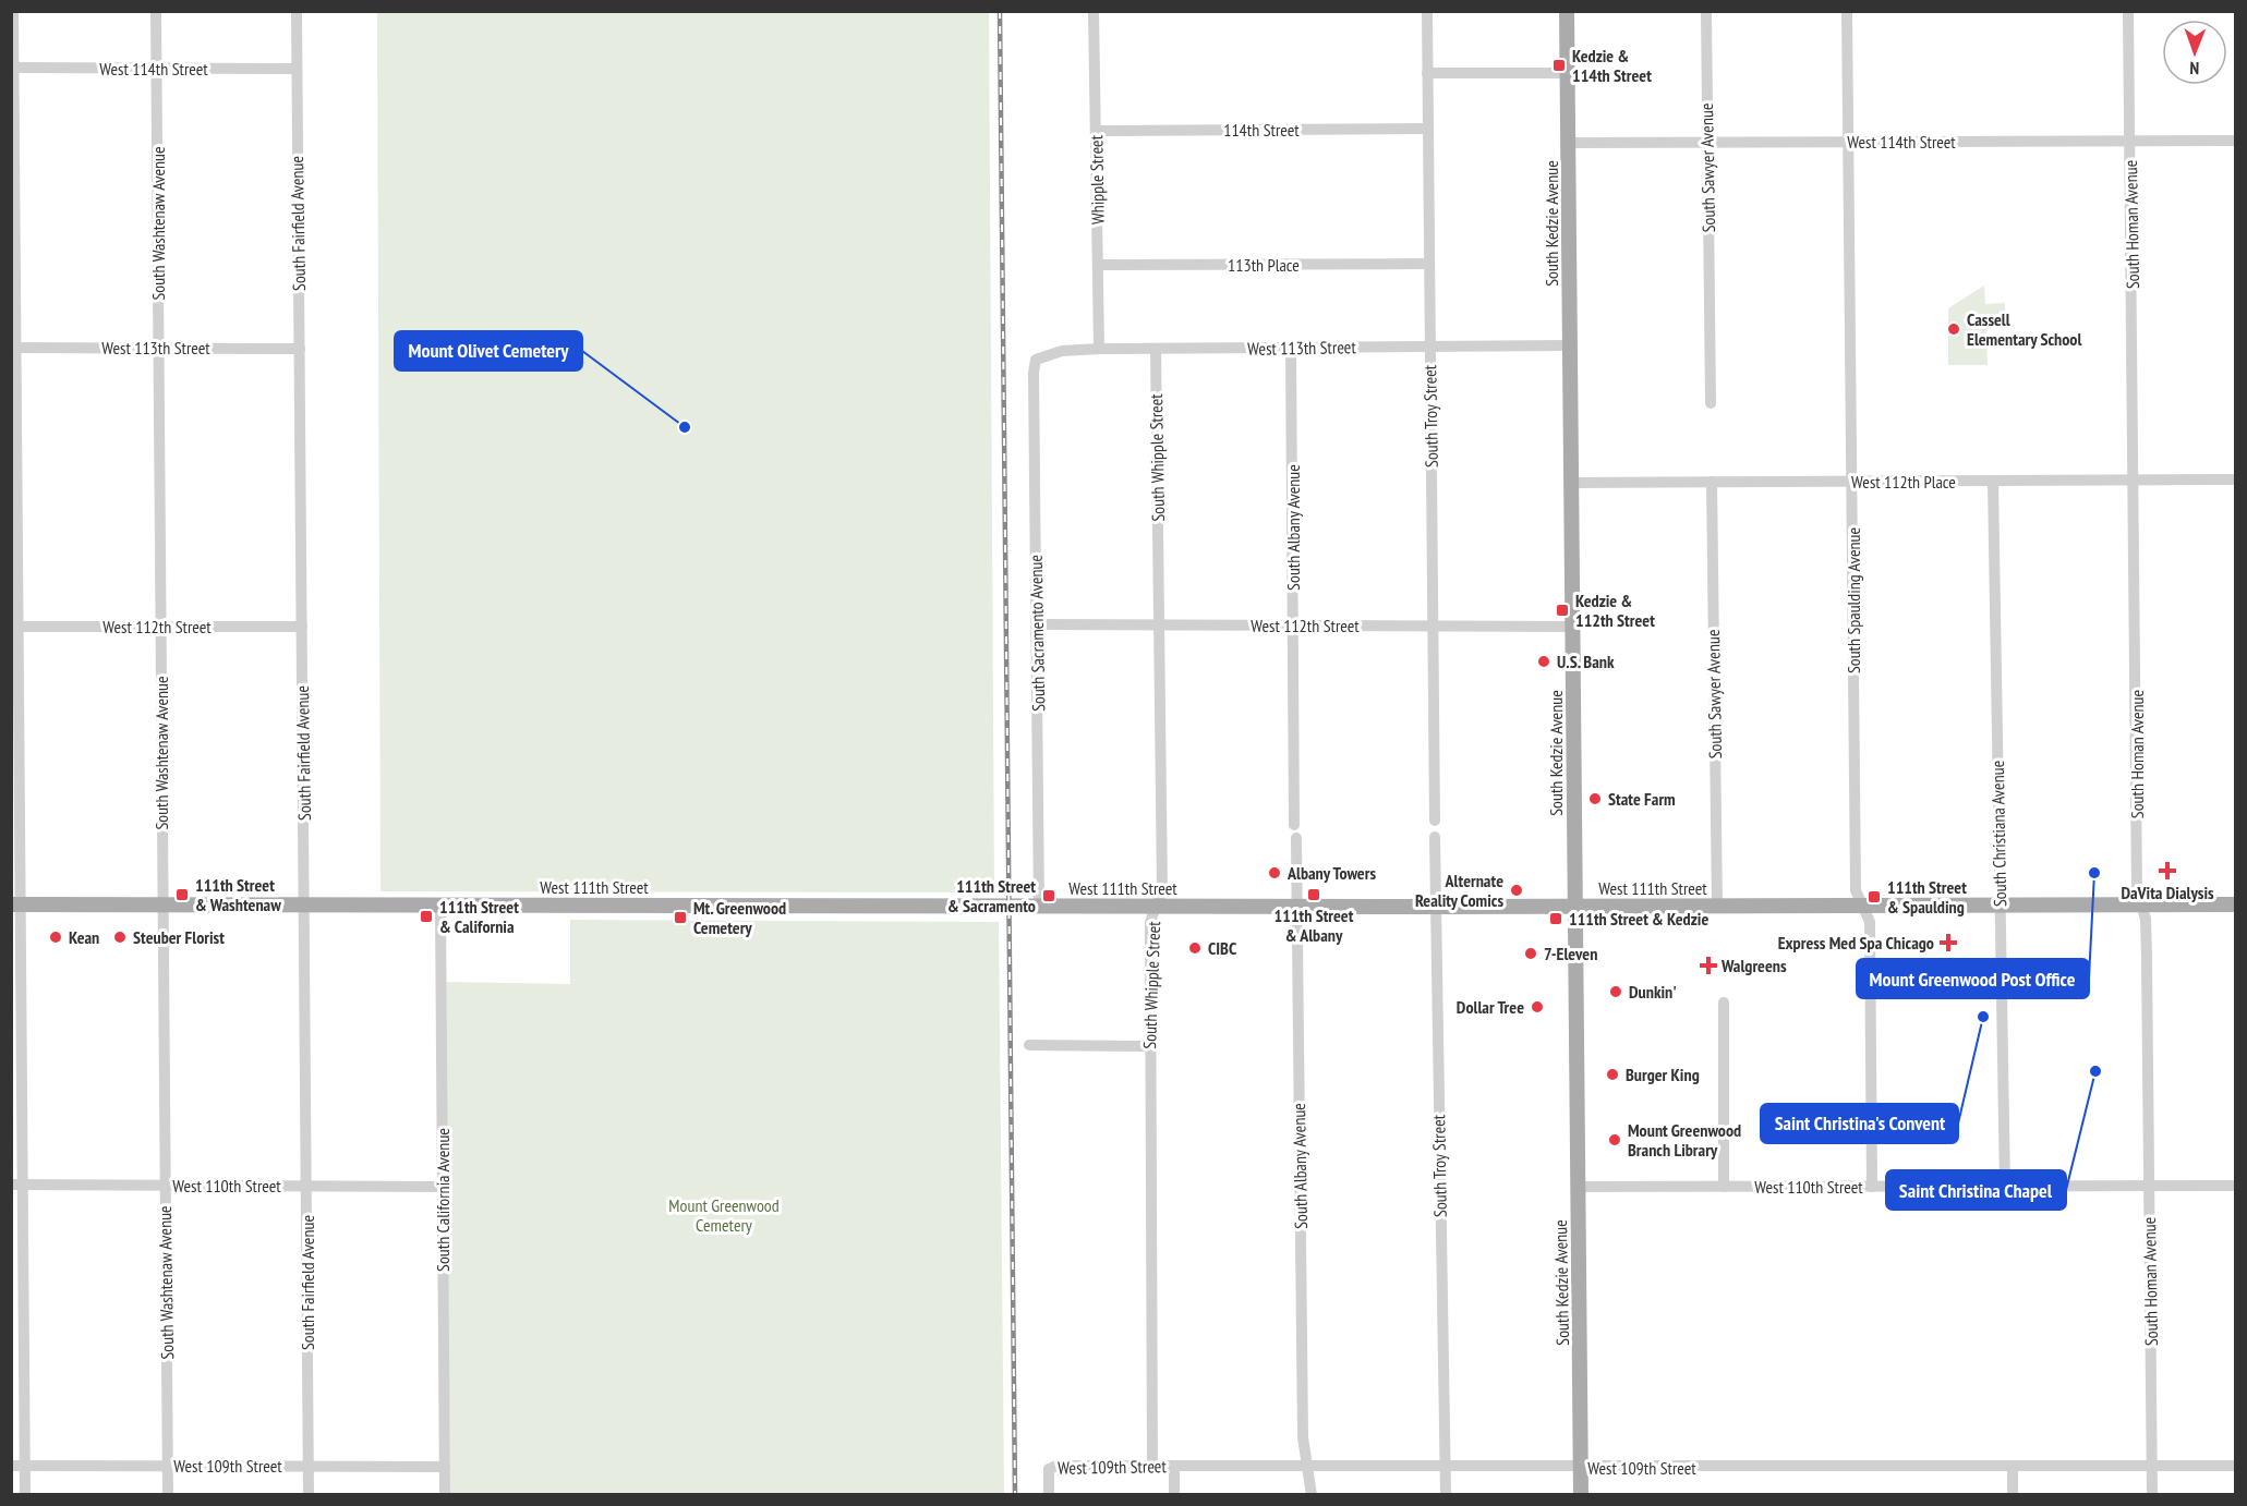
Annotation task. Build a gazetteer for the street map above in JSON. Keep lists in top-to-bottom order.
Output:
{
  "streets": {
    "main road": ["South Kedzie Avenue", "West 111th Street"],
    "street": [
      "West 114th Street",
      "114th Street",
      "South Sawyer Avenue",
      "Whipple Street",
      "South Washtenaw Avenue",
      "South Fairfield Avenue",
      "South Homan Avenue",
      "113th Place",
      "West 113th Street",
      "South Troy Street",
      "South Whipple Street",
      "West 112th Place",
      "South Albany Avenue",
      "South Spaulding Avenue",
      "West 112th Street",
      "South Sacramento Avenue",
      "South Christiana Avenue",
      "West 110th Street",
      "South California Avenue",
      "West 109th Street"
    ]
  },
  "crossings": [
    ["West 114th Street", "South Sawyer Avenue"],
    ["West 114th Street", "South Washtenaw Avenue"],
    ["West 114th Street", "South Fairfield Avenue"],
    ["West 114th Street", "South Kedzie Avenue"],
    ["West 114th Street", "South Homan Avenue"],
    ["West 114th Street", "South Spaulding Avenue"],
    ["114th Street", "Whipple Street"],
    ["114th Street", "South Troy Street"],
    ["South Sawyer Avenue", "West 112th Place"],
    ["South Sawyer Avenue", "West 111th Street"],
    ["Whipple Street", "113th Place"],
    ["Whipple Street", "West 113th Street"],
    ["South Washtenaw Avenue", "West 113th Street"],
    ["South Washtenaw Avenue", "West 112th Street"],
    ["South Washtenaw Avenue", "West 111th Street"],
    ["South Washtenaw Avenue", "West 110th Street"],
    ["South Washtenaw Avenue", "West 109th Street"],
    ["South Fairfield Avenue", "West 113th Street"],
    ["South Fairfield Avenue", "West 112th Street"],
    ["South Fairfield Avenue", "West 111th Street"],
    ["South Fairfield Avenue", "West 110th Street"],
    ["South Fairfield Avenue", "West 109th Street"],
    ["South Kedzie Avenue", "West 113th Street"],
    ["South Kedzie Avenue", "West 112th Place"],
    ["South Kedzie Avenue", "West 112th Street"],
    ["South Kedzie Avenue", "West 111th Street"],
    ["South Kedzie Avenue", "West 110th Street"],
    ["South Kedzie Avenue", "West 109th Street"],
    ["South Homan Avenue", "West 112th Place"],
    ["South Homan Avenue", "West 111th Street"],
    ["South Homan Avenue", "West 110th Street"],
    ["South Homan Avenue", "West 109th Street"],
    ["113th Place", "South Troy Street"],
    ["West 113th Street", "South Troy Street"],
    ["West 113th Street", "South Whipple Street"],
    ["West 113th Street", "South Albany Avenue"],
    ["West 113th Street", "South Sacramento Avenue"],
    ["South Troy Street", "West 112th Street"],
    ["South Troy Street", "West 111th Street"],
    ["South Troy Street", "West 109th Street"],
    ["South Whipple Street", "West 112th Street"],
    ["South Whipple Street", "West 111th Street"],
    ["South Whipple Street", "West 109th Street"],
    ["West 112th Place", "South Spaulding Avenue"],
    ["West 112th Place", "South Christiana Avenue"],
    ["South Albany Avenue", "West 112th Street"],
    ["South Albany Avenue", "West 111th Street"],
    ["South Albany Avenue", "West 109th Street"],
    ["South Spaulding Avenue", "West 111th Street"],
    ["South Spaulding Avenue", "West 110th Street"],
    ["West 112th Street", "South Sacramento Avenue"],
    ["South Sacramento Avenue", "West 111th Street"],
    ["South Christiana Avenue", "West 111th Street"],
    ["South Christiana Avenue", "West 110th Street"],
    ["West 111th Street", "South California Avenue"],
    ["West 110th Street", "South California Avenue"],
    ["South California Avenue", "West 109th Street"]
  ],
  "parks": ["Mount Greenwood Cemetery"],
  "places": {
    "transit": [
      "Kedzie & 114th Street",
      "Kedzie & 112th Street",
      "111th Street & Washtenaw",
      "111th Street & Albany",
      "111th Street & Sacramento",
      "111th Street & Spaulding",
      "111th Street & California",
      "Mt. Greenwood Cemetery",
      "111th Street & Kedzie"
    ],
    "other": [
      "Cassell Elementary School",
      "Mount Olivet Cemetery",
      "U.S. Bank",
      "State Farm",
      "Albany Towers",
      "Mount Greenwood Post Office",
      "Alternate Reality Comics",
      "Kean",
      "Steuber Florist",
      "CIBC",
      "7-Eleven",
      "Dunkin'",
      "Dollar Tree",
      "Saint Christina's Convent",
      "Saint Christina Chapel",
      "Burger King",
      "Mount Greenwood Branch Library"
    ],
    "health": ["DaVita Dialysis", "Express Med Spa Chicago", "Walgreens"]
  },
  "north": "bottom"
}
